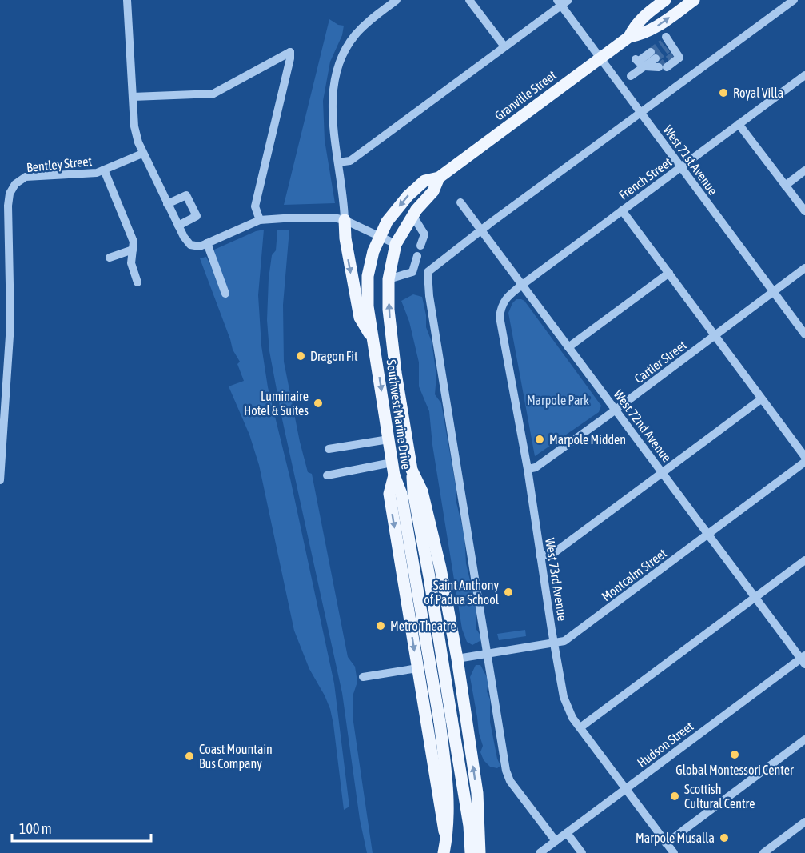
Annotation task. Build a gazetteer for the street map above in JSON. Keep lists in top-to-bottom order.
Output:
{
  "streets": {
    "main road": ["Granville Street", "Southwest Marine Drive"],
    "street": [
      "West 71st Avenue",
      "Bentley Street",
      "French Street",
      "Cartier Street",
      "West 72nd Avenue",
      "Montcalm Street",
      "West 73rd Avenue",
      "Hudson Street"
    ]
  },
  "crossings": [
    ["Granville Street", "West 71st Avenue"],
    ["Granville Street", "Southwest Marine Drive"],
    ["West 71st Avenue", "French Street"],
    ["West 71st Avenue", "Cartier Street"],
    ["French Street", "West 72nd Avenue"],
    ["French Street", "West 73rd Avenue"],
    ["Cartier Street", "West 72nd Avenue"],
    ["Cartier Street", "West 73rd Avenue"],
    ["Southwest Marine Drive", "Montcalm Street"],
    ["West 72nd Avenue", "Montcalm Street"],
    ["West 72nd Avenue", "West 73rd Avenue"],
    ["West 72nd Avenue", "Hudson Street"],
    ["Montcalm Street", "West 73rd Avenue"],
    ["West 73rd Avenue", "Hudson Street"]
  ],
  "parks": ["Marpole Park"],
  "places": [
    "Royal Villa",
    "Dragon Fit",
    "Luminaire Hotel & Suites",
    "Marpole Midden",
    "Saint Anthony of Padua School",
    "Metro Theatre",
    "Global Montessori Center",
    "Coast Mountain Bus Company",
    "Scottish Cultural Centre",
    "Marpole Musalla"
  ],
  "scale_bar": "100 m"
}
